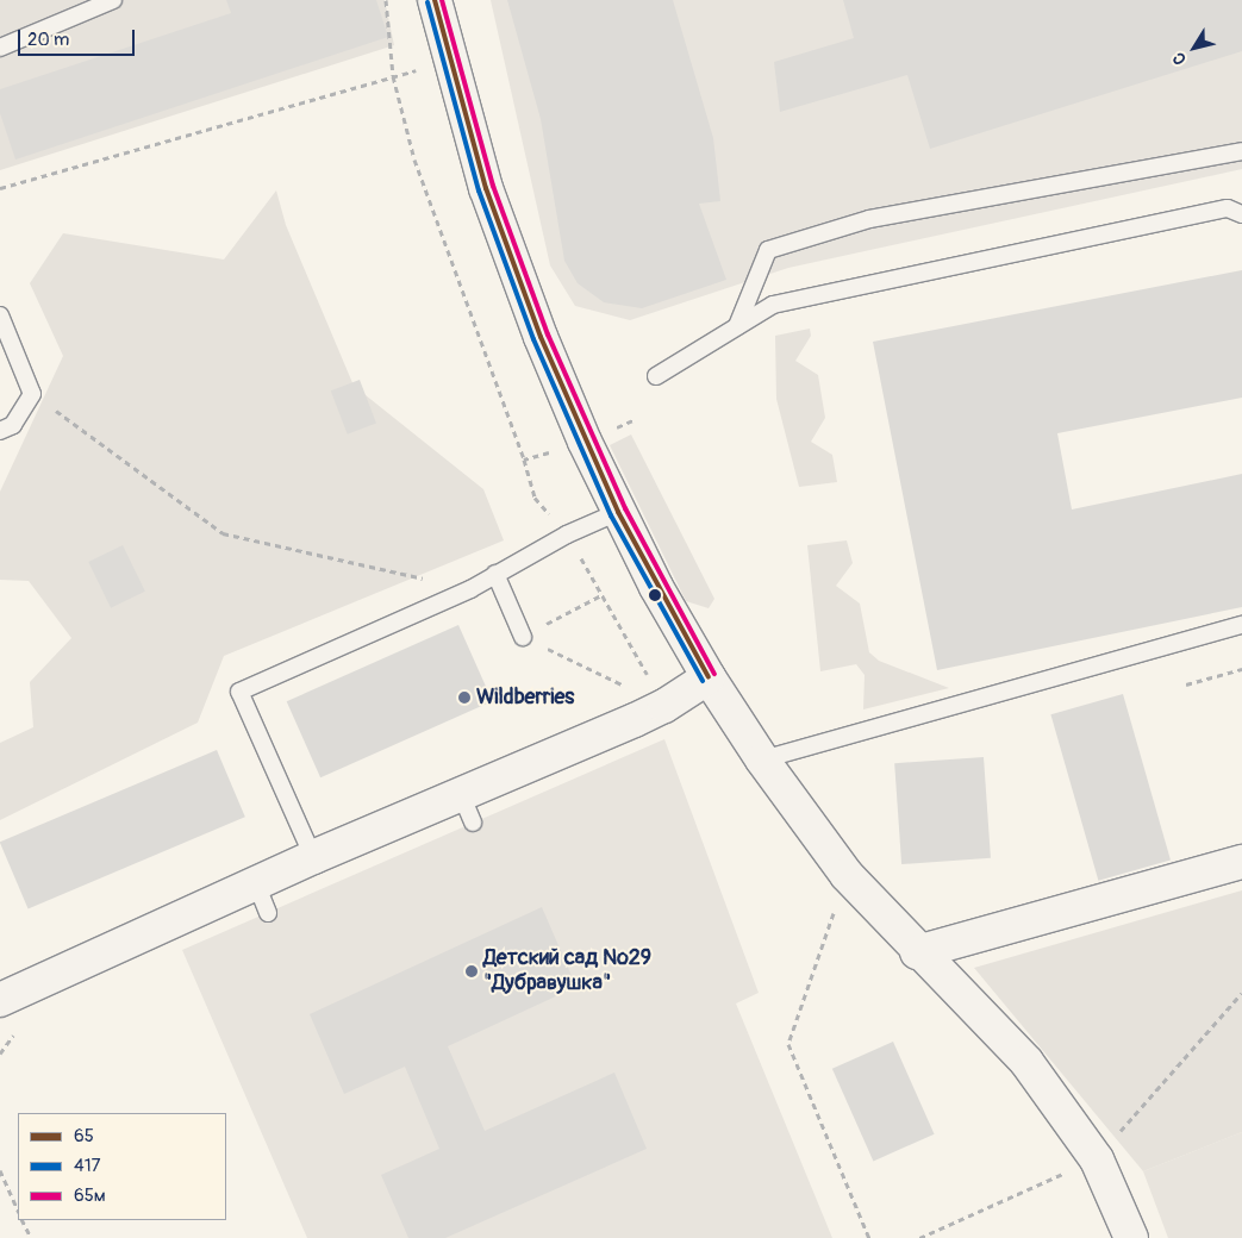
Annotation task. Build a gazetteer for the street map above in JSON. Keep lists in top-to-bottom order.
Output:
{
  "places": ["Wildberries", "Детский сад №29 \"Дубравушка\""],
  "lines": ["transit line 65", "transit line 65м", "transit line 417"],
  "legend": ["65", "417", "65м"],
  "scale_bar": "20 m",
  "north": "bottom left"
}
